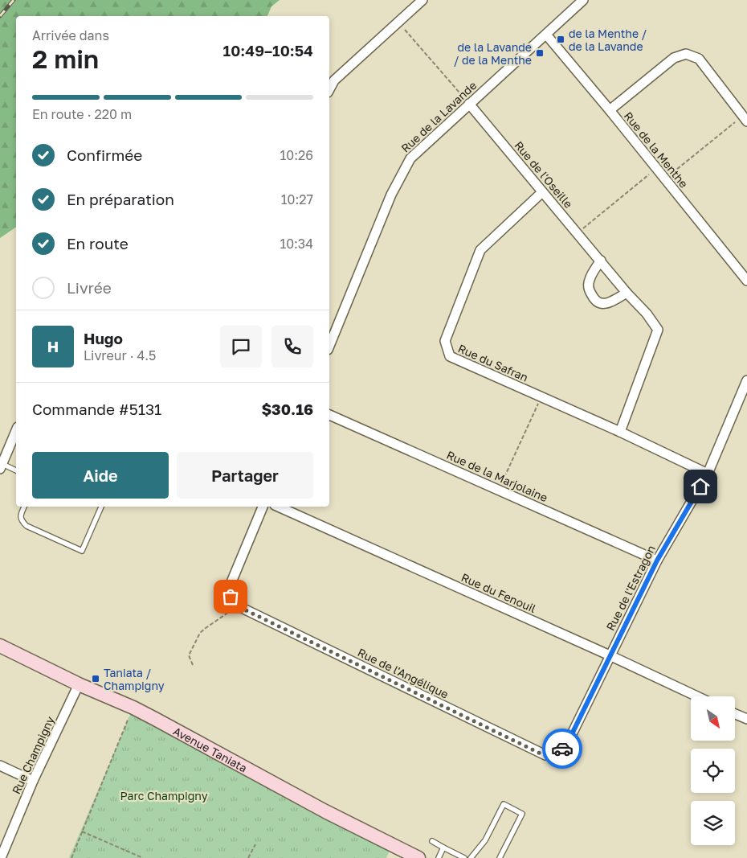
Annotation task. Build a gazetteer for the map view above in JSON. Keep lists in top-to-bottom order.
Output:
{
  "streets": {
    "main road": ["Avenue Taniata"],
    "street": [
      "Rue de la Lavande",
      "Rue de la Menthe",
      "Rue de l'Oseille",
      "Rue du Safran",
      "Rue de la Marjolaine",
      "Rue de l'Estragon",
      "Rue du Fenouil",
      "Rue de l'Angélique",
      "Rue Champigny"
    ]
  },
  "crossings": [
    ["Rue de la Lavande", "Rue de la Menthe"],
    ["Rue de la Lavande", "Rue de l'Oseille"],
    ["Rue de l'Oseille", "Rue du Safran"],
    ["Rue du Safran", "Rue de l'Estragon"],
    ["Rue de la Marjolaine", "Rue de l'Estragon"],
    ["Rue de l'Estragon", "Rue du Fenouil"],
    ["Rue de l'Estragon", "Rue de l'Angélique"],
    ["Rue du Fenouil", "Rue de l'Angélique"],
    ["Avenue Taniata", "Rue Champigny"]
  ],
  "parks": ["Parc Champigny"],
  "places": {
    "transit": ["de la Menthe / de la Lavande", "de la Lavande / de la Menthe", "Taniata / Champigny"]
  },
  "north": "bottom right",
  "page": {
    "heading": ["2 min", "Arrivée dans", "10:49–10:54"],
    "panel": [
      "Hugo",
      "Livreur · 4.5",
      "Commande #5131",
      "$30.16"
    ],
    "bar": "En route · 220 m",
    "list": [
      ["Confirmée", "10:26"],
      ["En préparation", "10:27"],
      ["En route", "10:34"],
      "Livrée"
    ],
    "round": "H",
    "buttons": ["Aide", "Partager"]
  }
}
